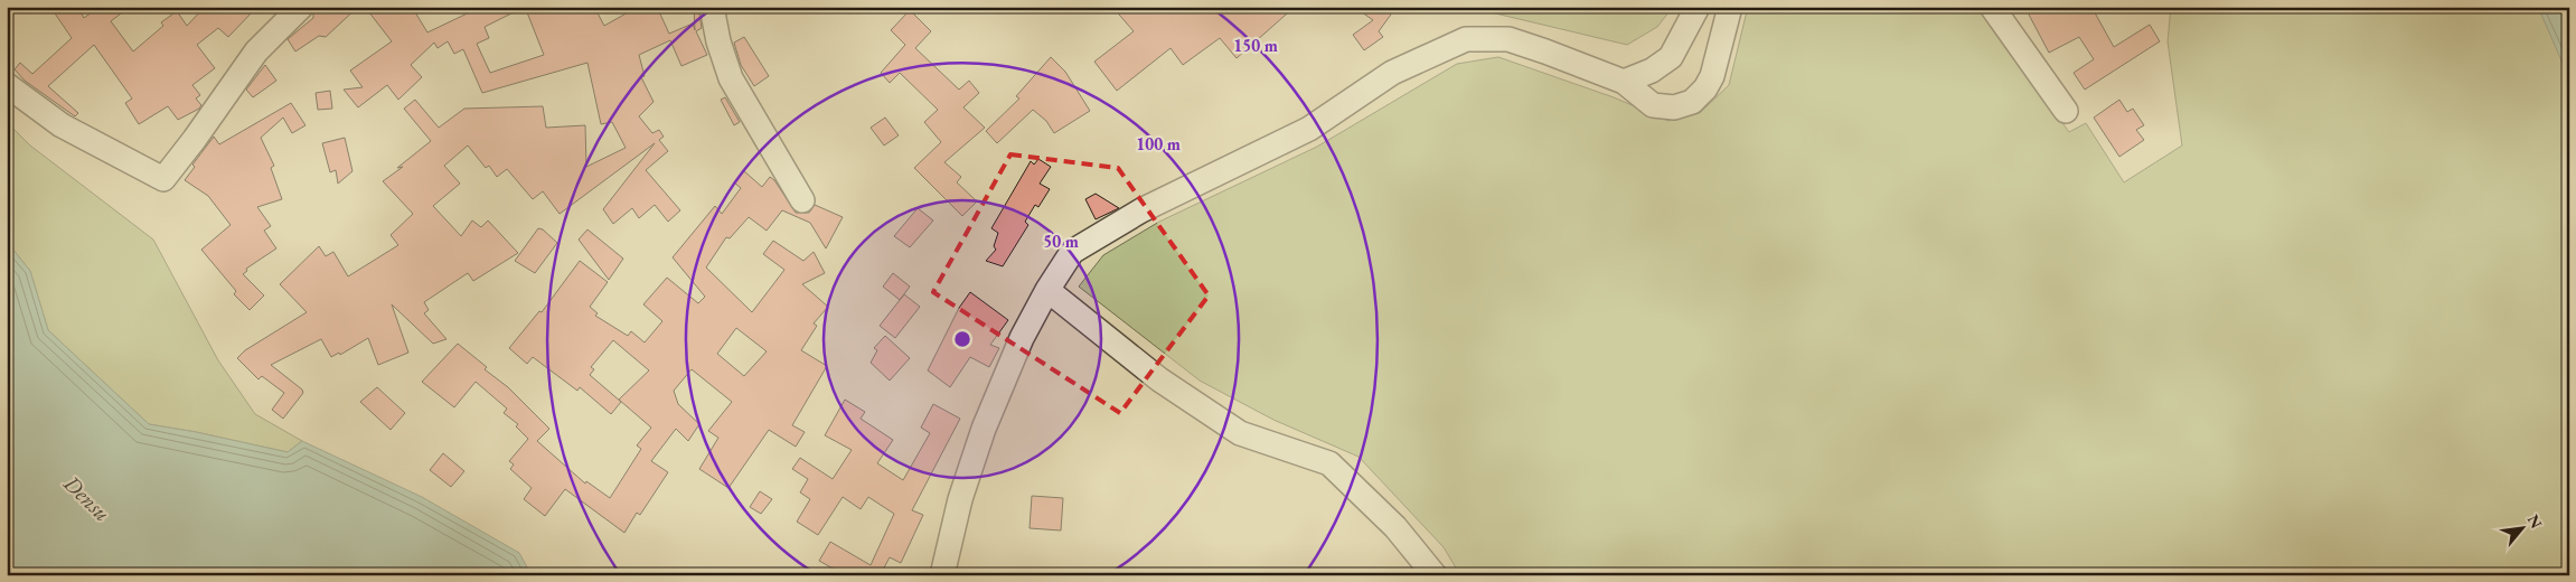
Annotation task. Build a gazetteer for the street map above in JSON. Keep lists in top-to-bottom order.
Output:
{
  "water": ["Densu"],
  "north": "top right",
  "rings": ["150 m", "100 m", "50 m"]
}
